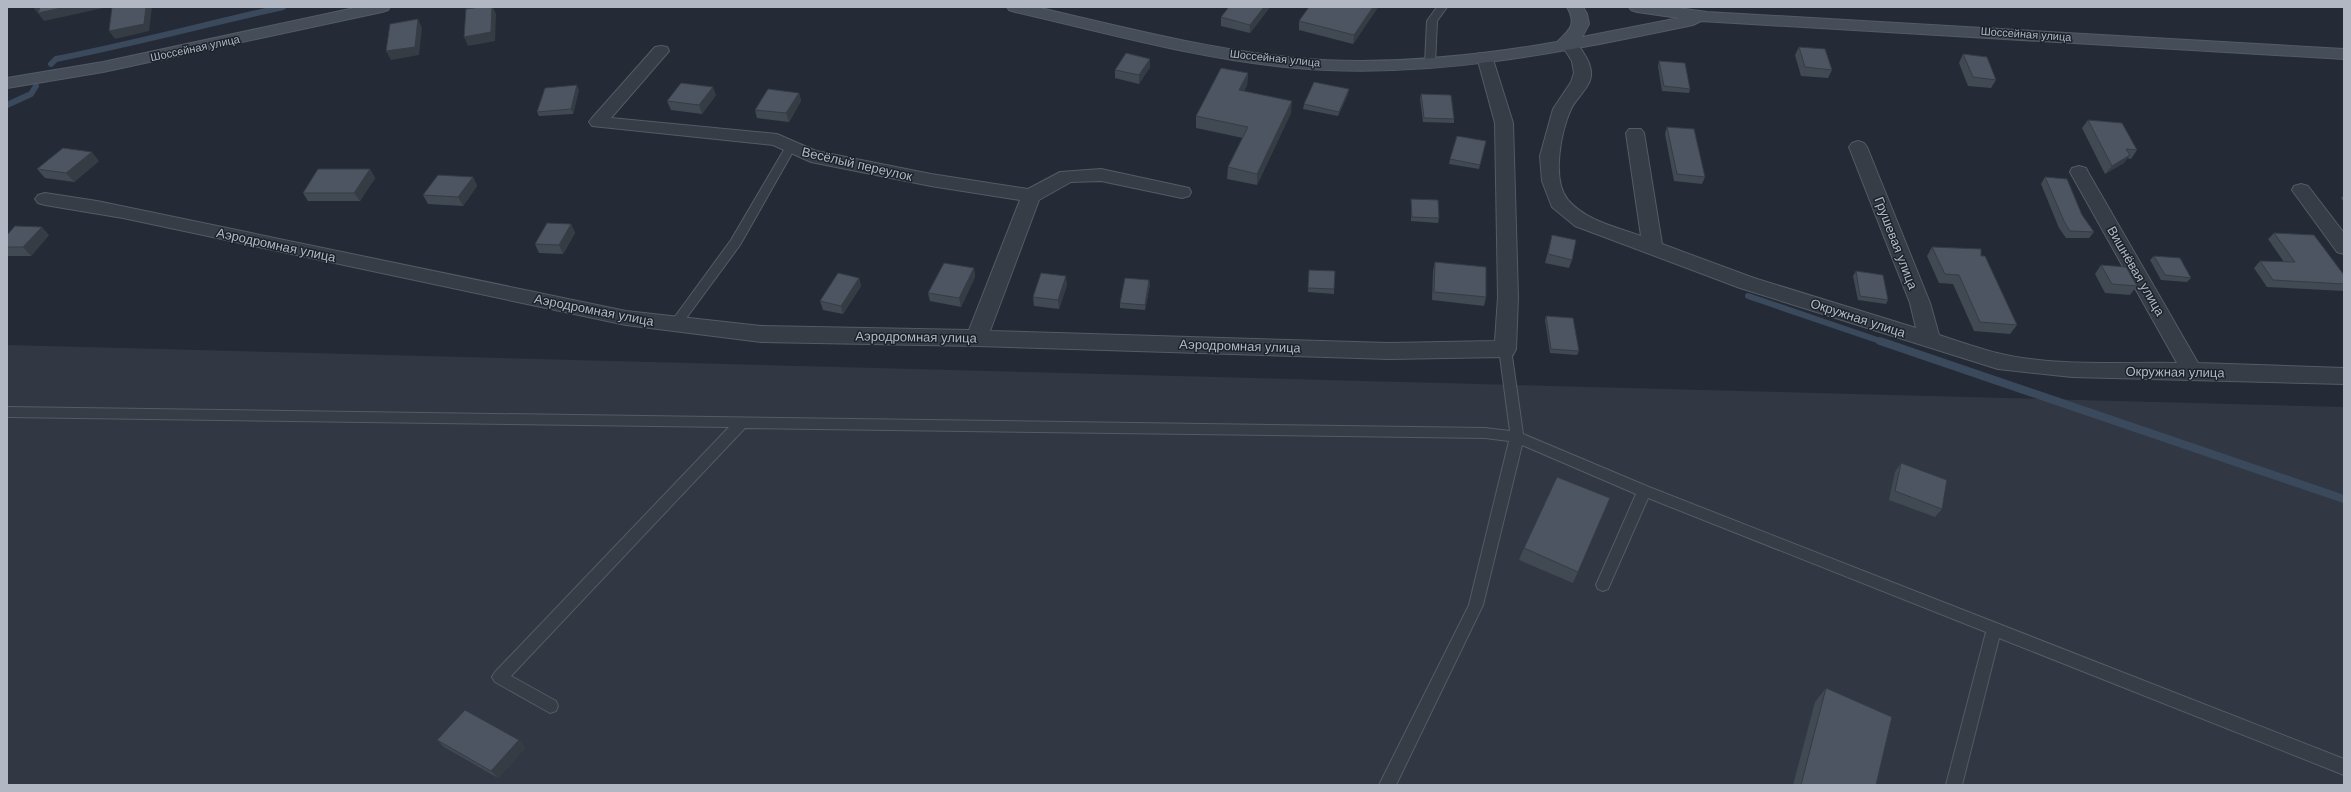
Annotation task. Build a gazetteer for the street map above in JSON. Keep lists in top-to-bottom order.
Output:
{
  "streets": {
    "main road": ["Шоссейная улица"],
    "street": [
      "Весёлый переулок",
      "Грушевая улица",
      "Аэродромная улица",
      "Вишнёвая улица",
      "Окружная улица"
    ]
  },
  "crossings": [
    ["Шоссейная улица", "Окружная улица"],
    ["Грушевая улица", "Окружная улица"],
    ["Вишнёвая улица", "Окружная улица"]
  ]
}
